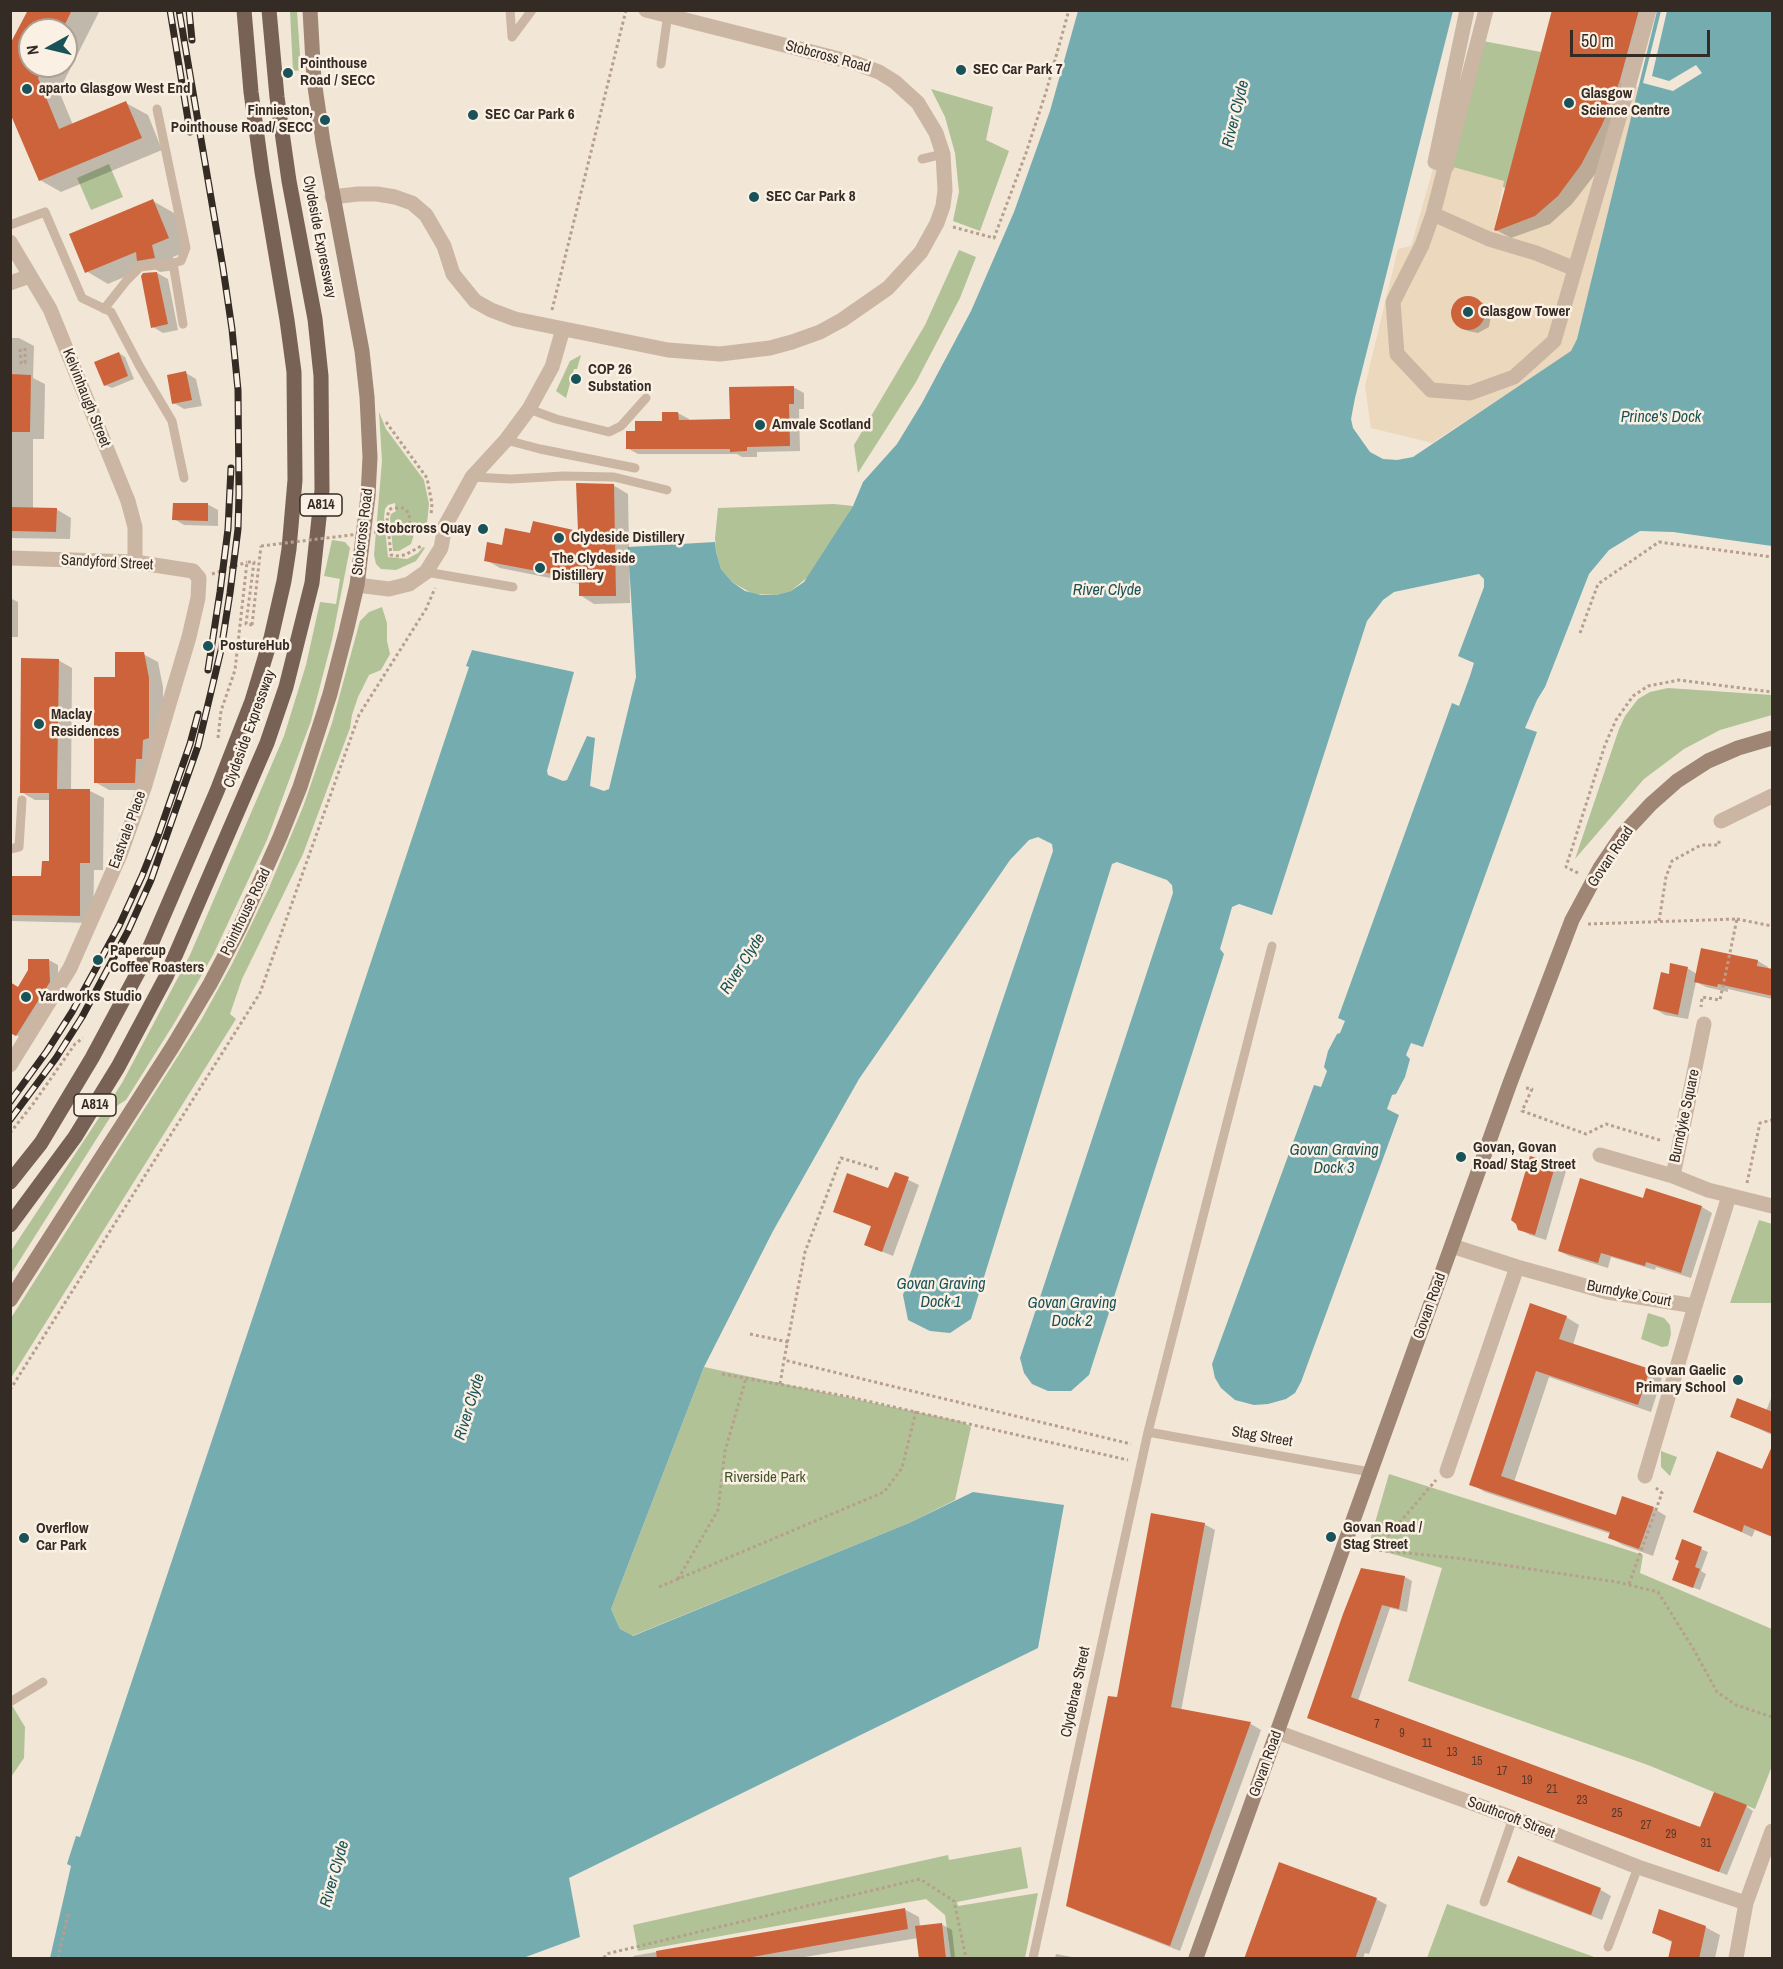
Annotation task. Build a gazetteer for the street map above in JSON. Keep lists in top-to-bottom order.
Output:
{
  "streets": {
    "main road": ["Clydeside Expressway", "A814"],
    "street": [
      "Stobcross Road",
      "Kelvinhaugh Street",
      "Sandyford Street",
      "Eastvale Place",
      "Govan Road",
      "Pointhouse Road",
      "Burndyke Square",
      "Burndyke Court",
      "Southcroft Street"
    ],
    "lane": ["Stag Street", "Clydebrae Street"]
  },
  "crossings": [
    ["Stobcross Road", "Pointhouse Road"],
    ["Kelvinhaugh Street", "Sandyford Street"],
    ["Sandyford Street", "Eastvale Place"],
    ["Govan Road", "Burndyke Court"],
    ["Govan Road", "Stag Street"],
    ["Govan Road", "Southcroft Street"],
    ["Stag Street", "Clydebrae Street"]
  ],
  "water": [
    "River Clyde",
    "Prince's Dock",
    "Govan Graving Dock 3",
    "Govan Graving Dock 1",
    "Govan Graving Dock 2"
  ],
  "parks": ["Riverside Park"],
  "places": [
    "SEC Car Park 7",
    "Pointhouse Road / SECC",
    "aparto Glasgow West End",
    "Glasgow Science Centre",
    "SEC Car Park 6",
    "Finnieston, Pointhouse Road/ SECC",
    "SEC Car Park 8",
    "Glasgow Tower",
    "COP 26 Substation",
    "Amvale Scotland",
    "Stobcross Quay",
    "Clydeside Distillery",
    "The Clydeside Distillery",
    "PostureHub",
    "Maclay Residences",
    "Papercup Coffee Roasters",
    "Yardworks Studio",
    "Govan, Govan Road/ Stag Street",
    "Govan Gaelic Primary School",
    "Govan Road / Stag Street",
    "Overflow Car Park"
  ],
  "house_numbers": [
    "7",
    "9",
    "11",
    "13",
    "15",
    "17",
    "19",
    "21",
    "23",
    "25",
    "27",
    "29",
    "31"
  ],
  "scale_bar": "50 m",
  "north": "left"
}
